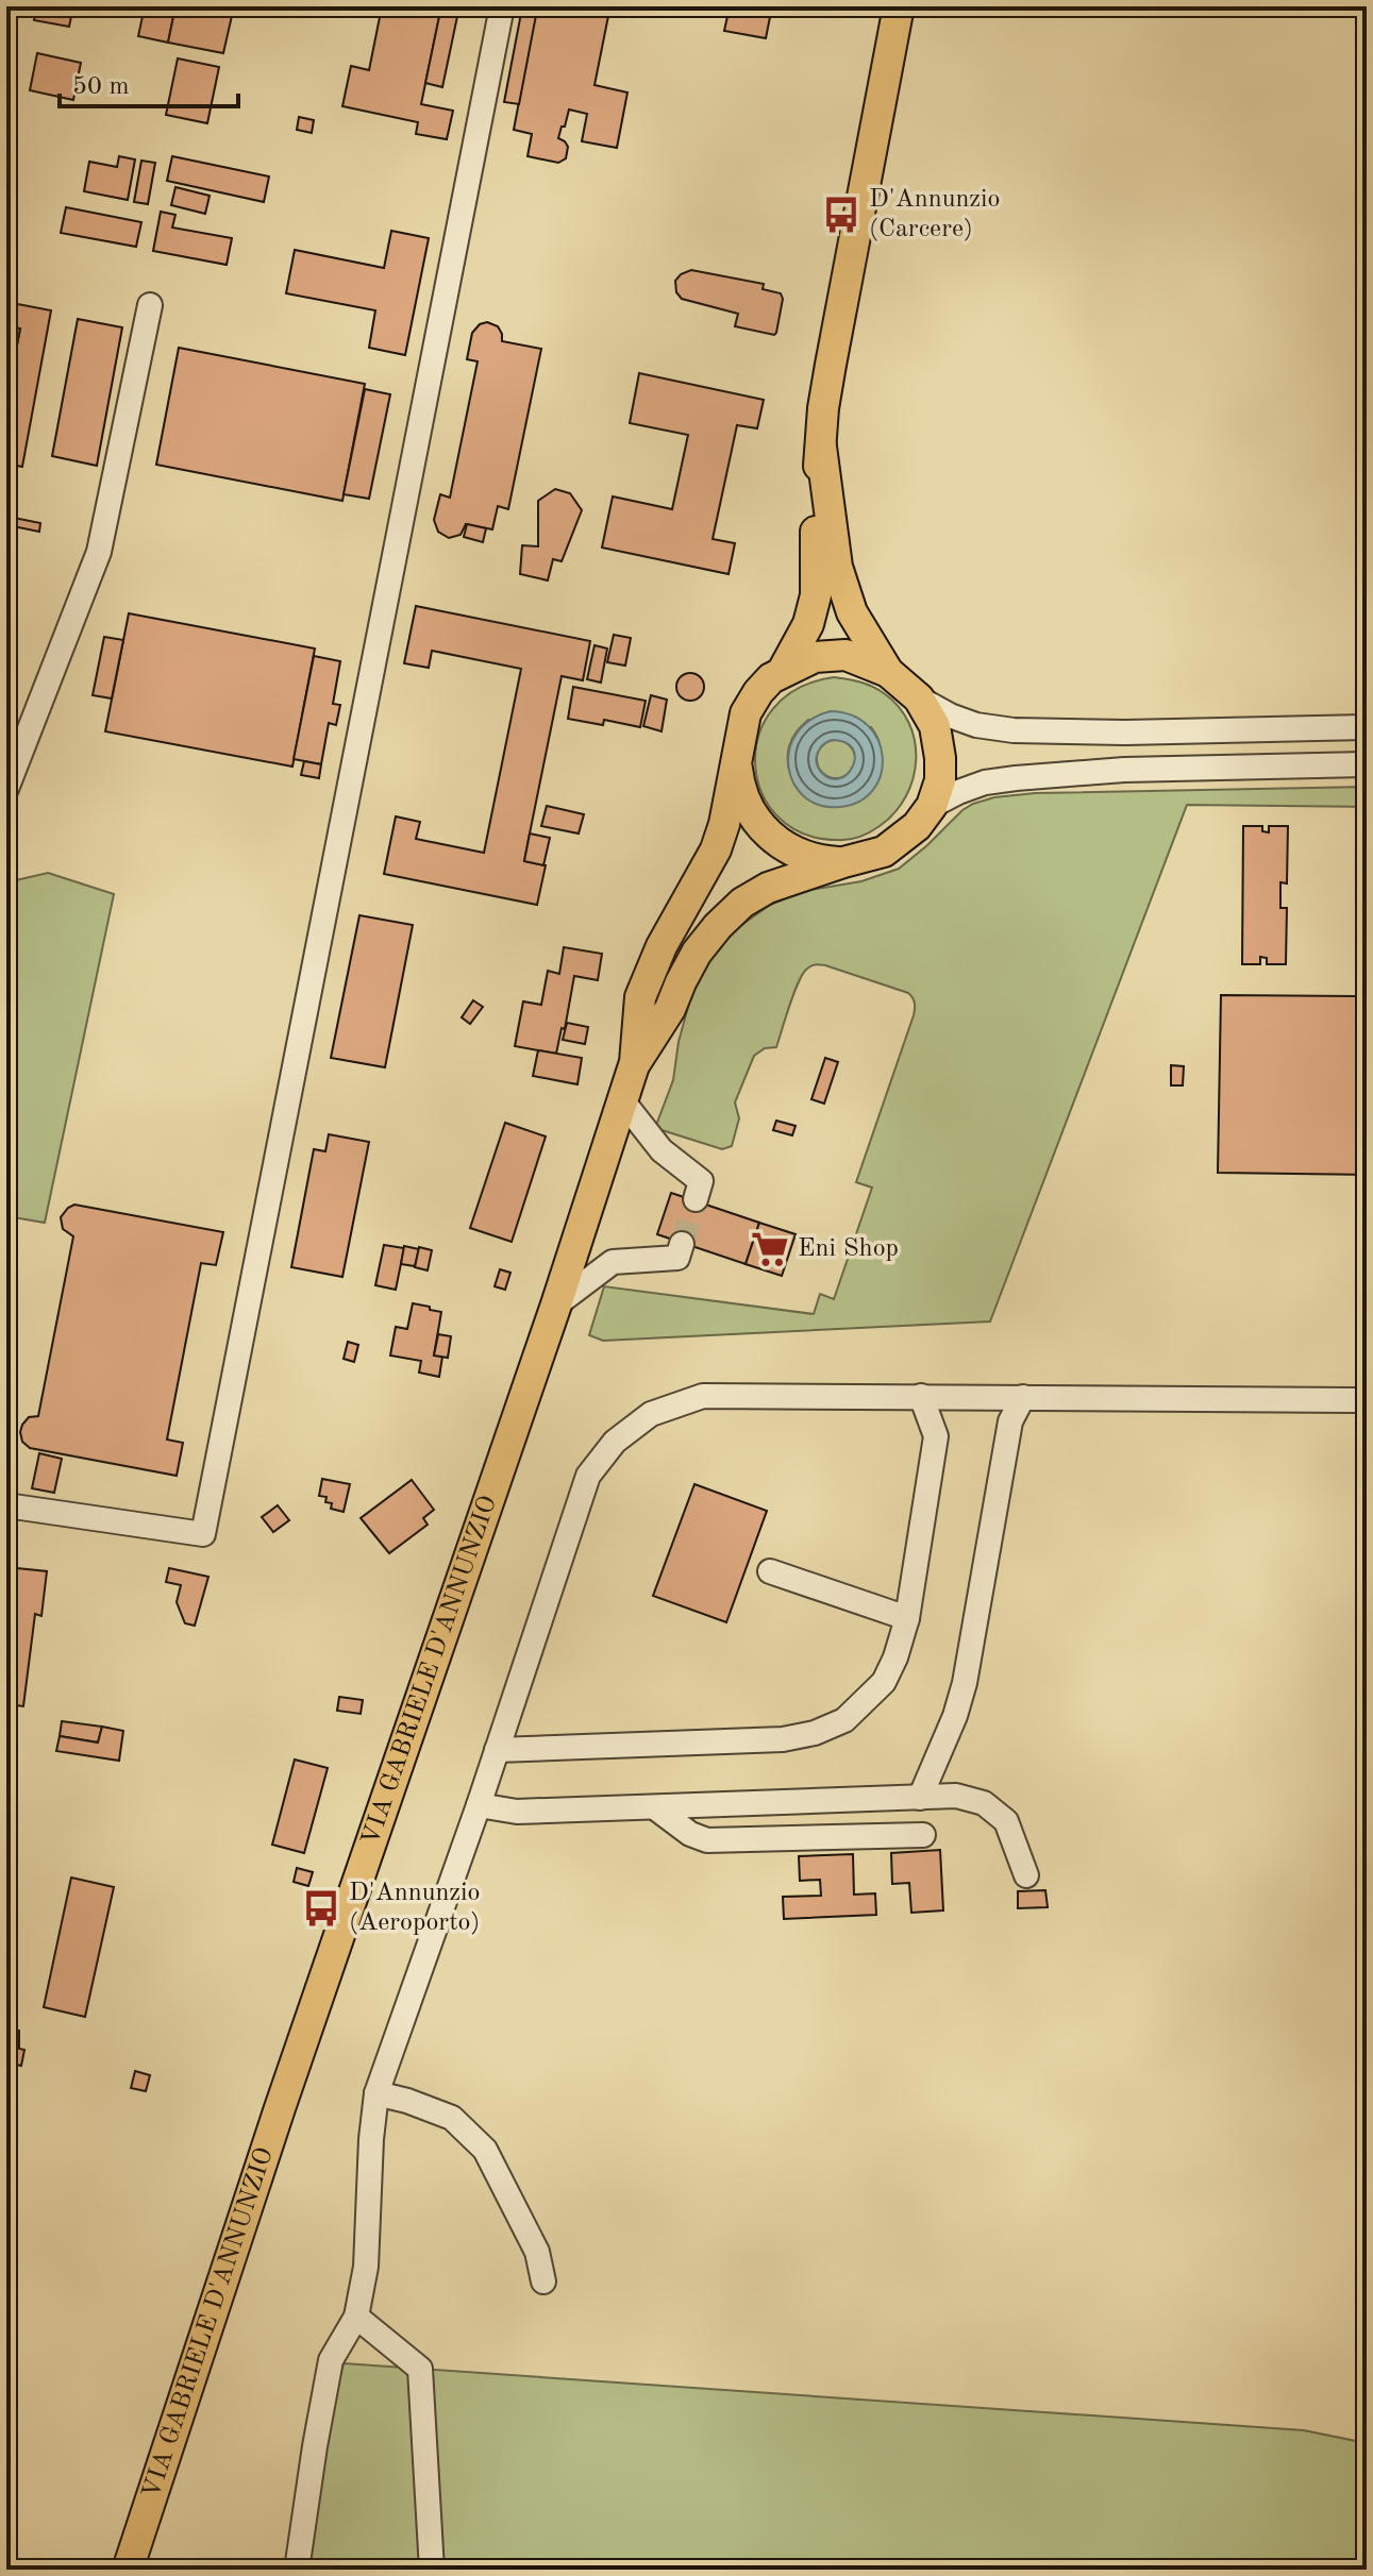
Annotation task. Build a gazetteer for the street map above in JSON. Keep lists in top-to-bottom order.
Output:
{
  "streets": {
    "main road": ["VIA GABRIELE D'ANNUNZIO"]
  },
  "places": {
    "bus stop": ["D'Annunzio (Carcere)", "D'Annunzio (Aeroporto)"],
    "supermarket": ["Eni Shop"]
  },
  "scale_bar": "50 m"
}
